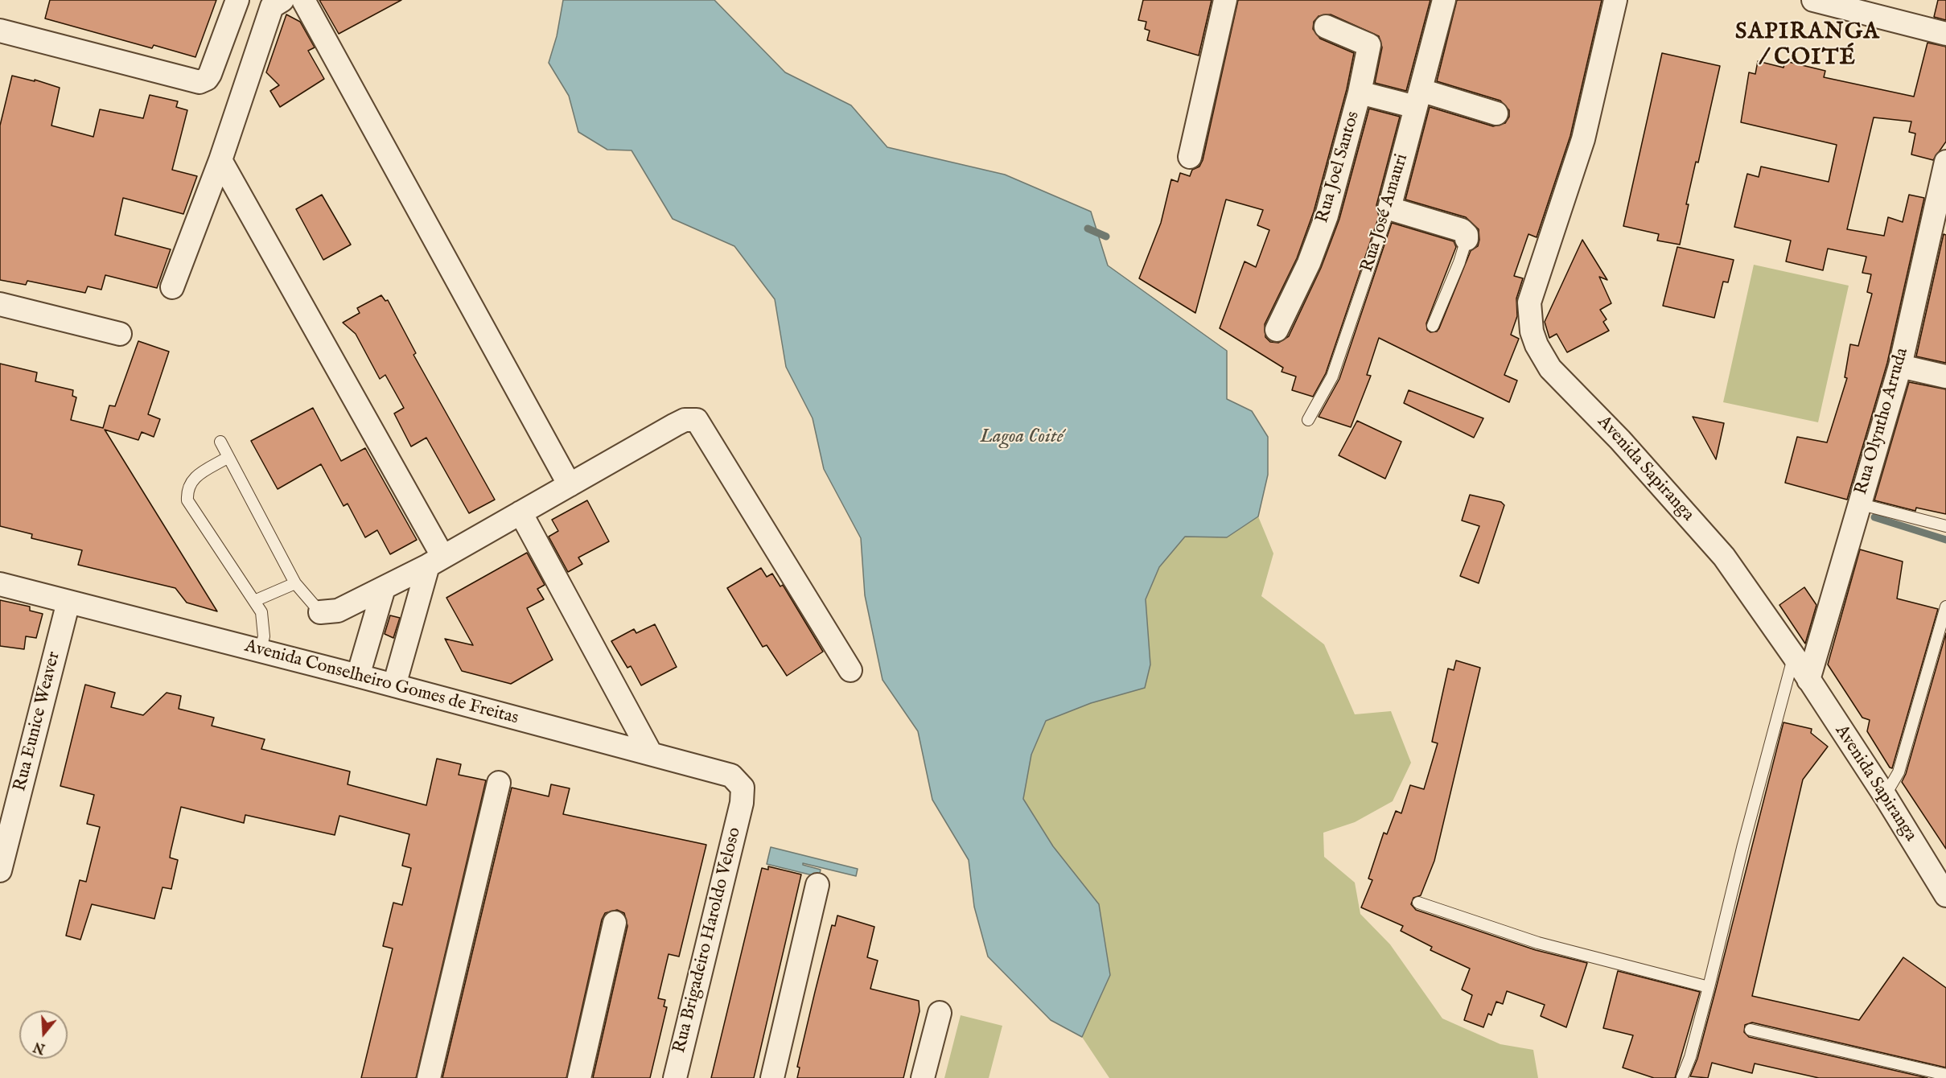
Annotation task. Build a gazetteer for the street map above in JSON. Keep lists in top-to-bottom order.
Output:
{
  "streets": {
    "street": [
      "Rua Joel Santos",
      "Rua José Amauri",
      "Rua Olyntho Arruda",
      "Avenida Sapiranga",
      "Avenida Conselheiro Gomes de Freitas",
      "Rua Eunice Weaver",
      "Rua Brigadeiro Haroldo Veloso"
    ]
  },
  "crossings": [
    ["Rua Olyntho Arruda", "Avenida Sapiranga"],
    ["Avenida Conselheiro Gomes de Freitas", "Rua Eunice Weaver"],
    ["Avenida Conselheiro Gomes de Freitas", "Rua Brigadeiro Haroldo Veloso"]
  ],
  "districts": ["SAPIRANGA / COITÉ"],
  "water": ["Lagoa Coité"],
  "north": "bottom"
}
